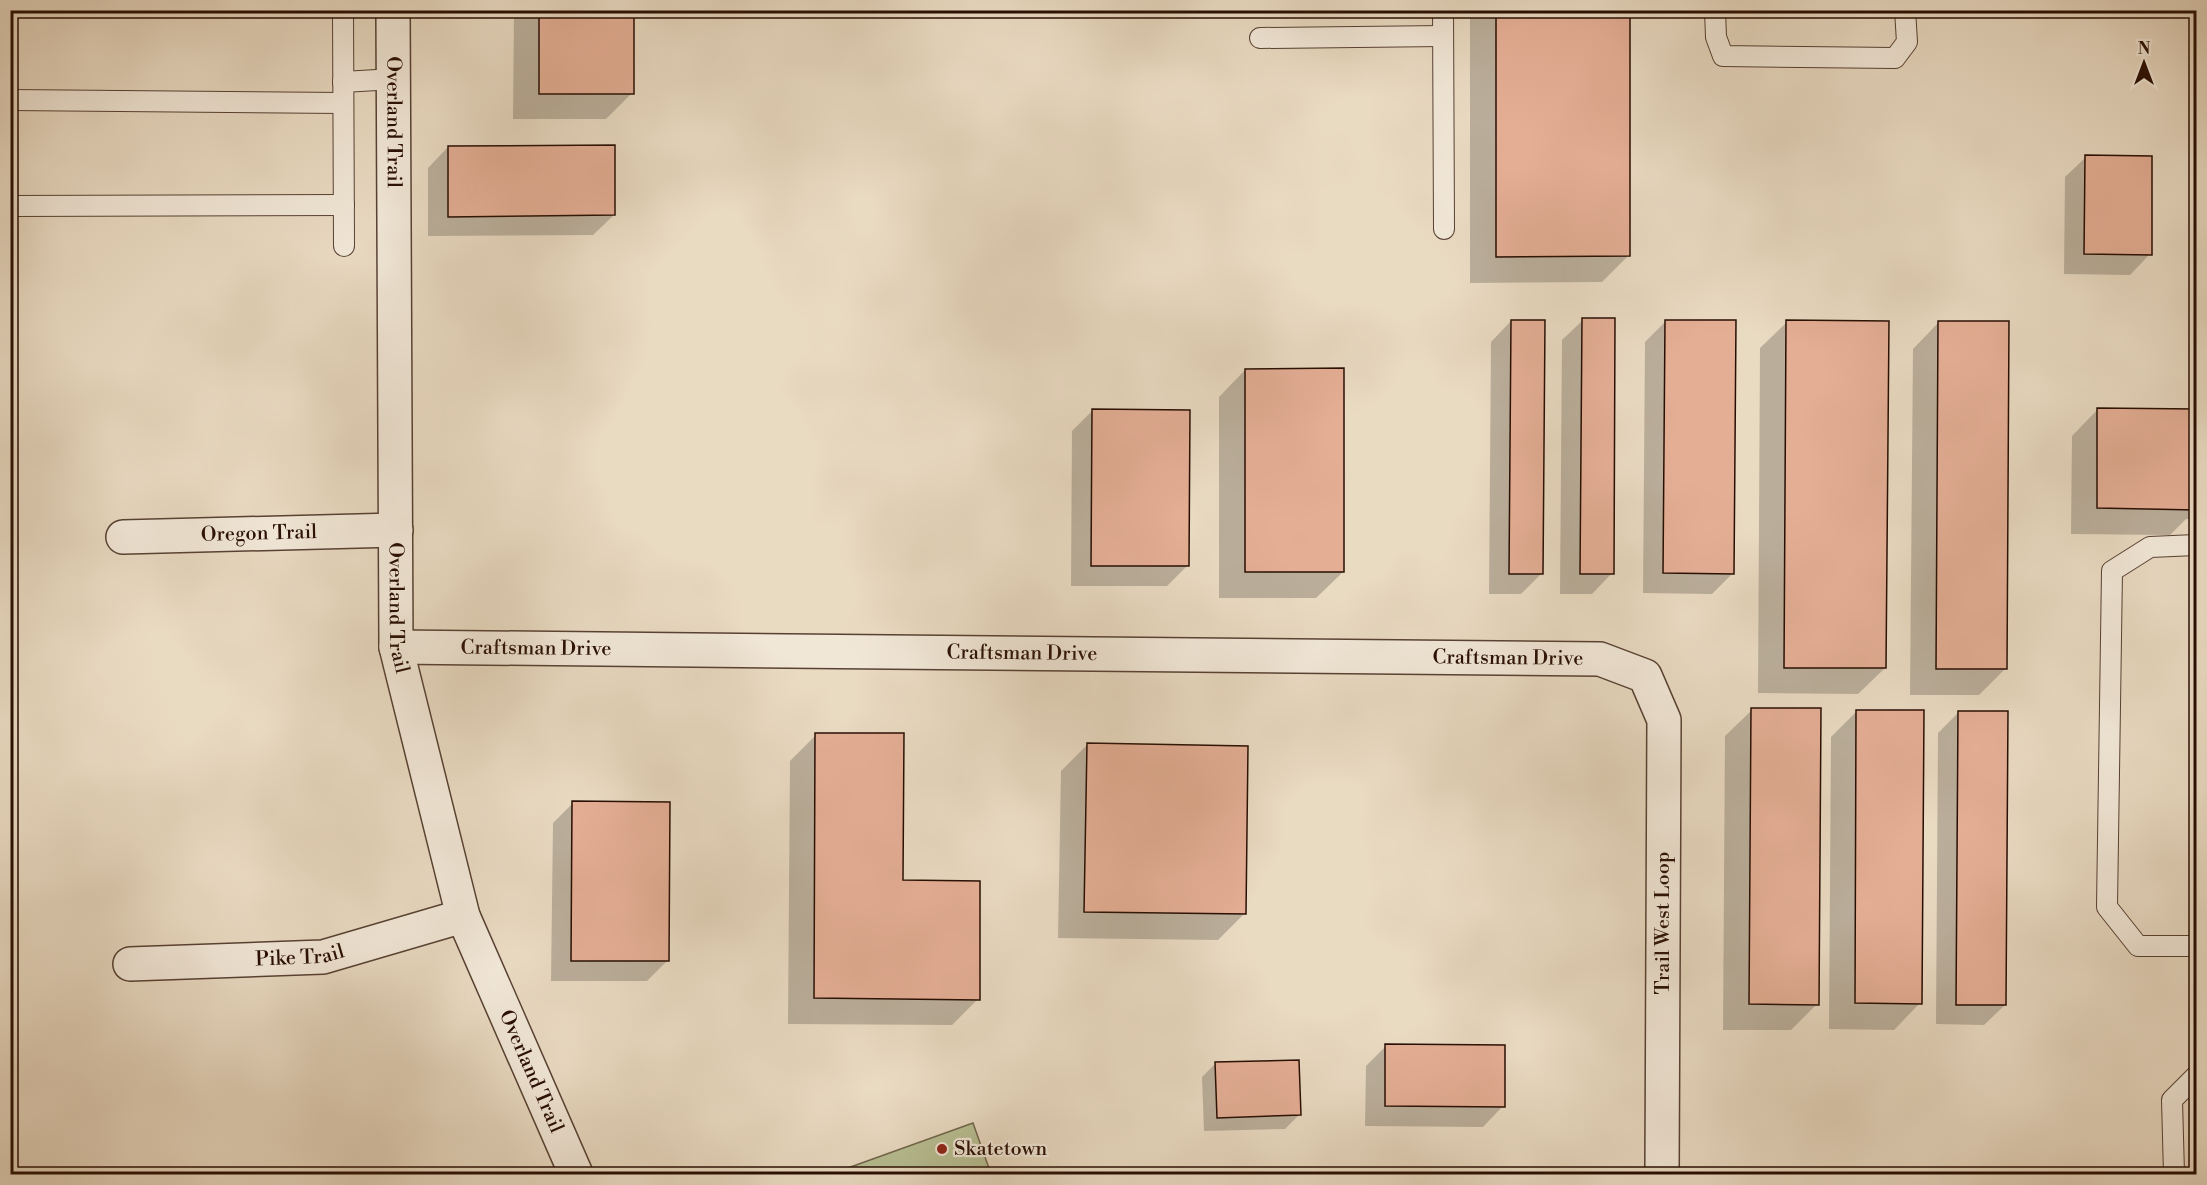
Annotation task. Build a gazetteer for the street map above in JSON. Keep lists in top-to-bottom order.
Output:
{
  "streets": {
    "street": [
      "Overland Trail",
      "Oregon Trail",
      "Craftsman Drive",
      "Trail West Loop",
      "Pike Trail"
    ]
  },
  "crossings": [
    ["Overland Trail", "Oregon Trail"],
    ["Overland Trail", "Craftsman Drive"],
    ["Overland Trail", "Pike Trail"],
    ["Craftsman Drive", "Trail West Loop"]
  ],
  "places": ["Skatetown"],
  "north": "top"
}
